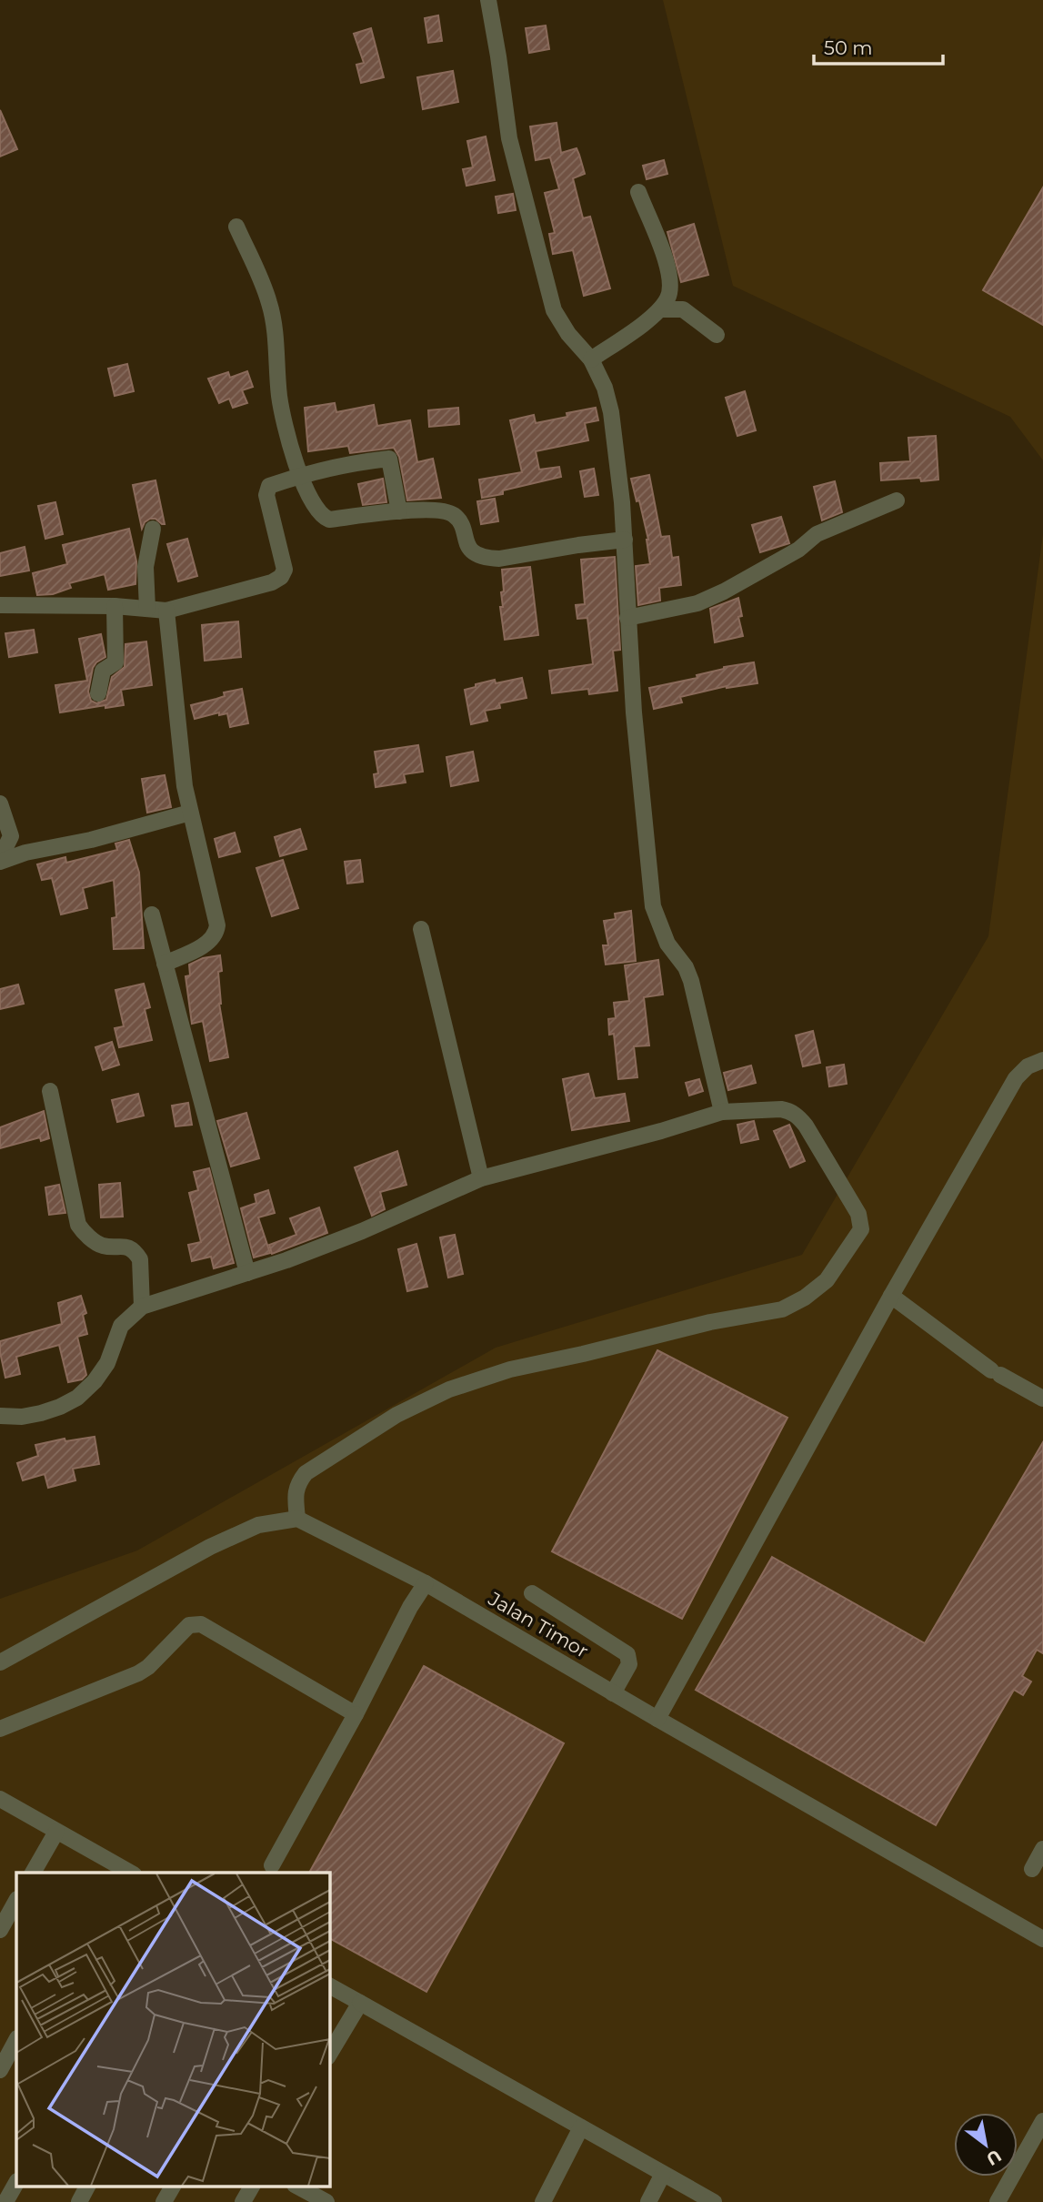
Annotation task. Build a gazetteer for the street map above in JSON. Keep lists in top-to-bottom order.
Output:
{
  "streets": {
    "street": ["Jalan Timor"]
  },
  "scale_bar": "50 m",
  "north": "bottom right"
}
